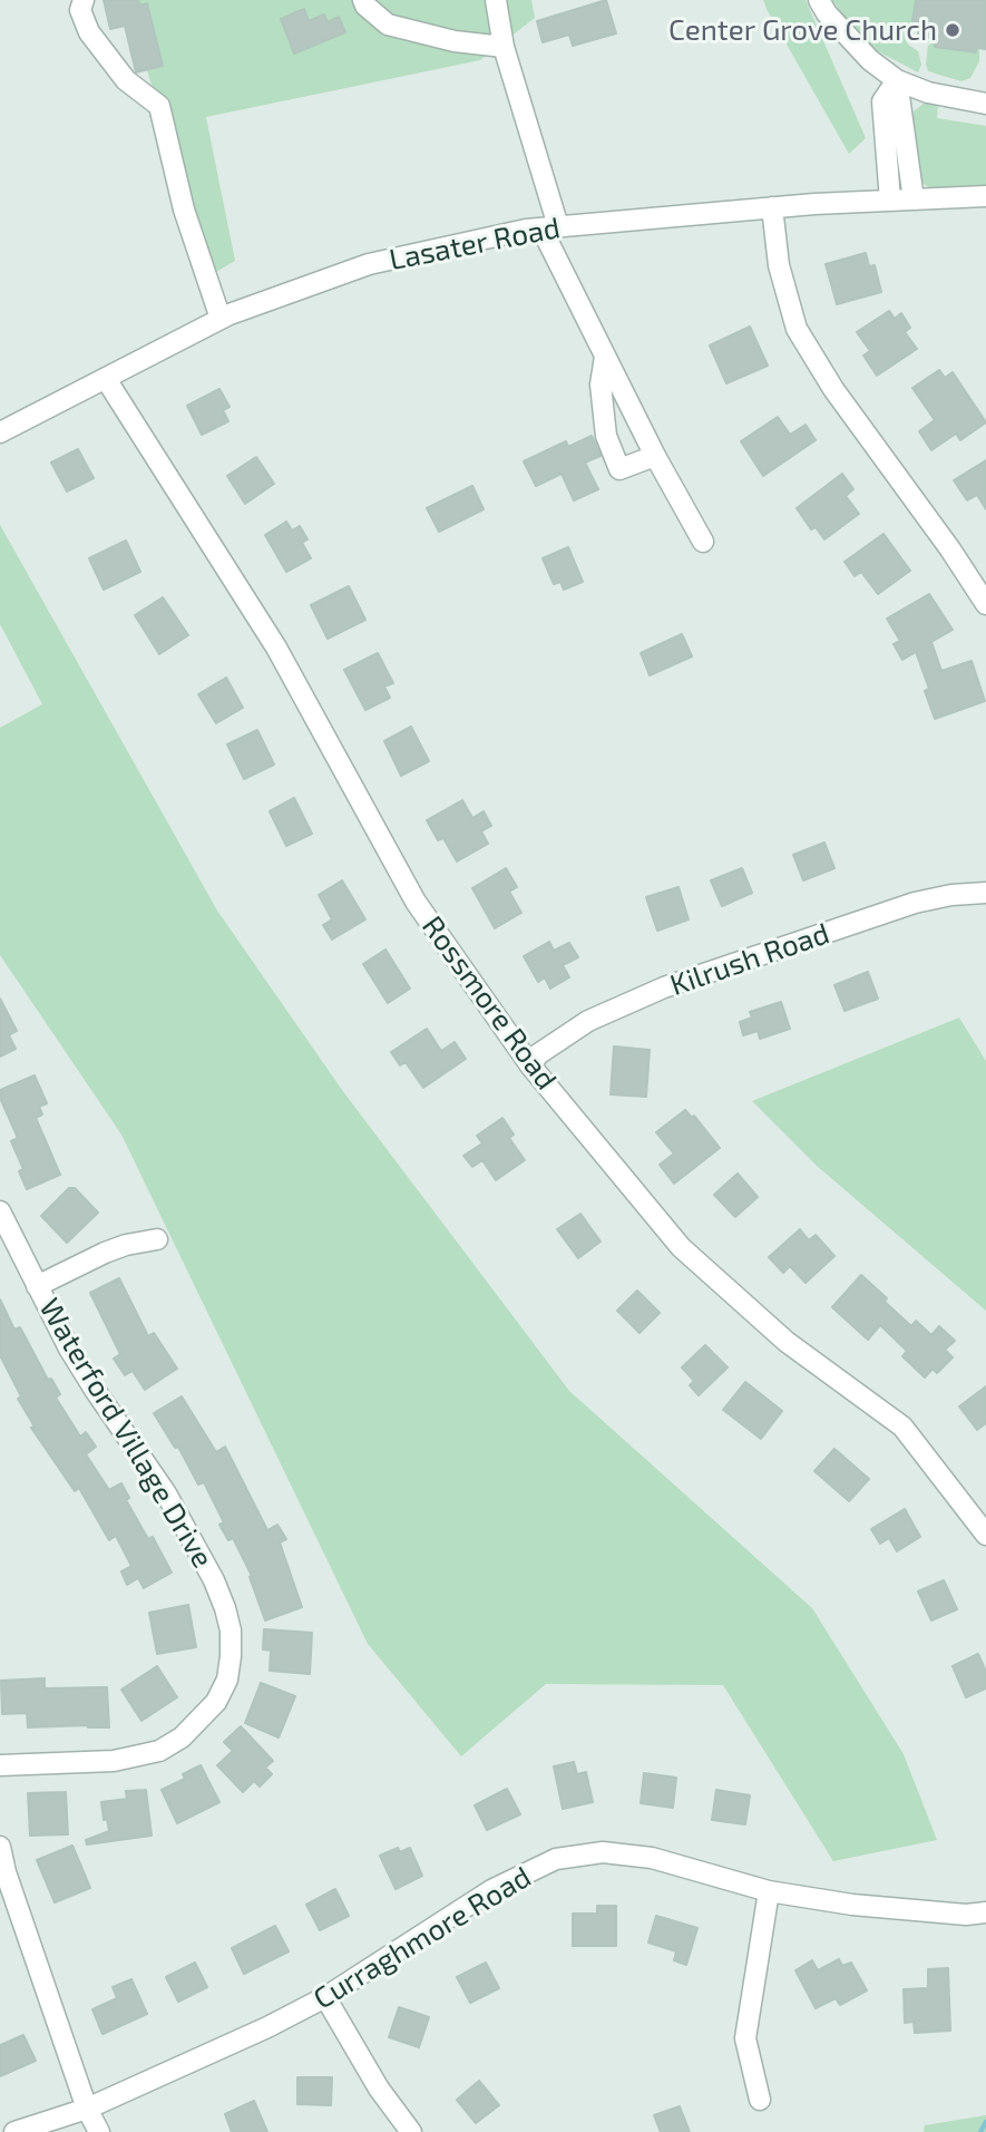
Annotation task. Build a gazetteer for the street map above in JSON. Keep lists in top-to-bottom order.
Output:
{
  "streets": {
    "street": [
      "Lasater Road",
      "Kilrush Road",
      "Rossmore Road",
      "Waterford Village Drive",
      "Curraghmore Road"
    ]
  },
  "crossings": [
    ["Lasater Road", "Rossmore Road"],
    ["Kilrush Road", "Rossmore Road"]
  ],
  "places": ["Center Grove Church"]
}
